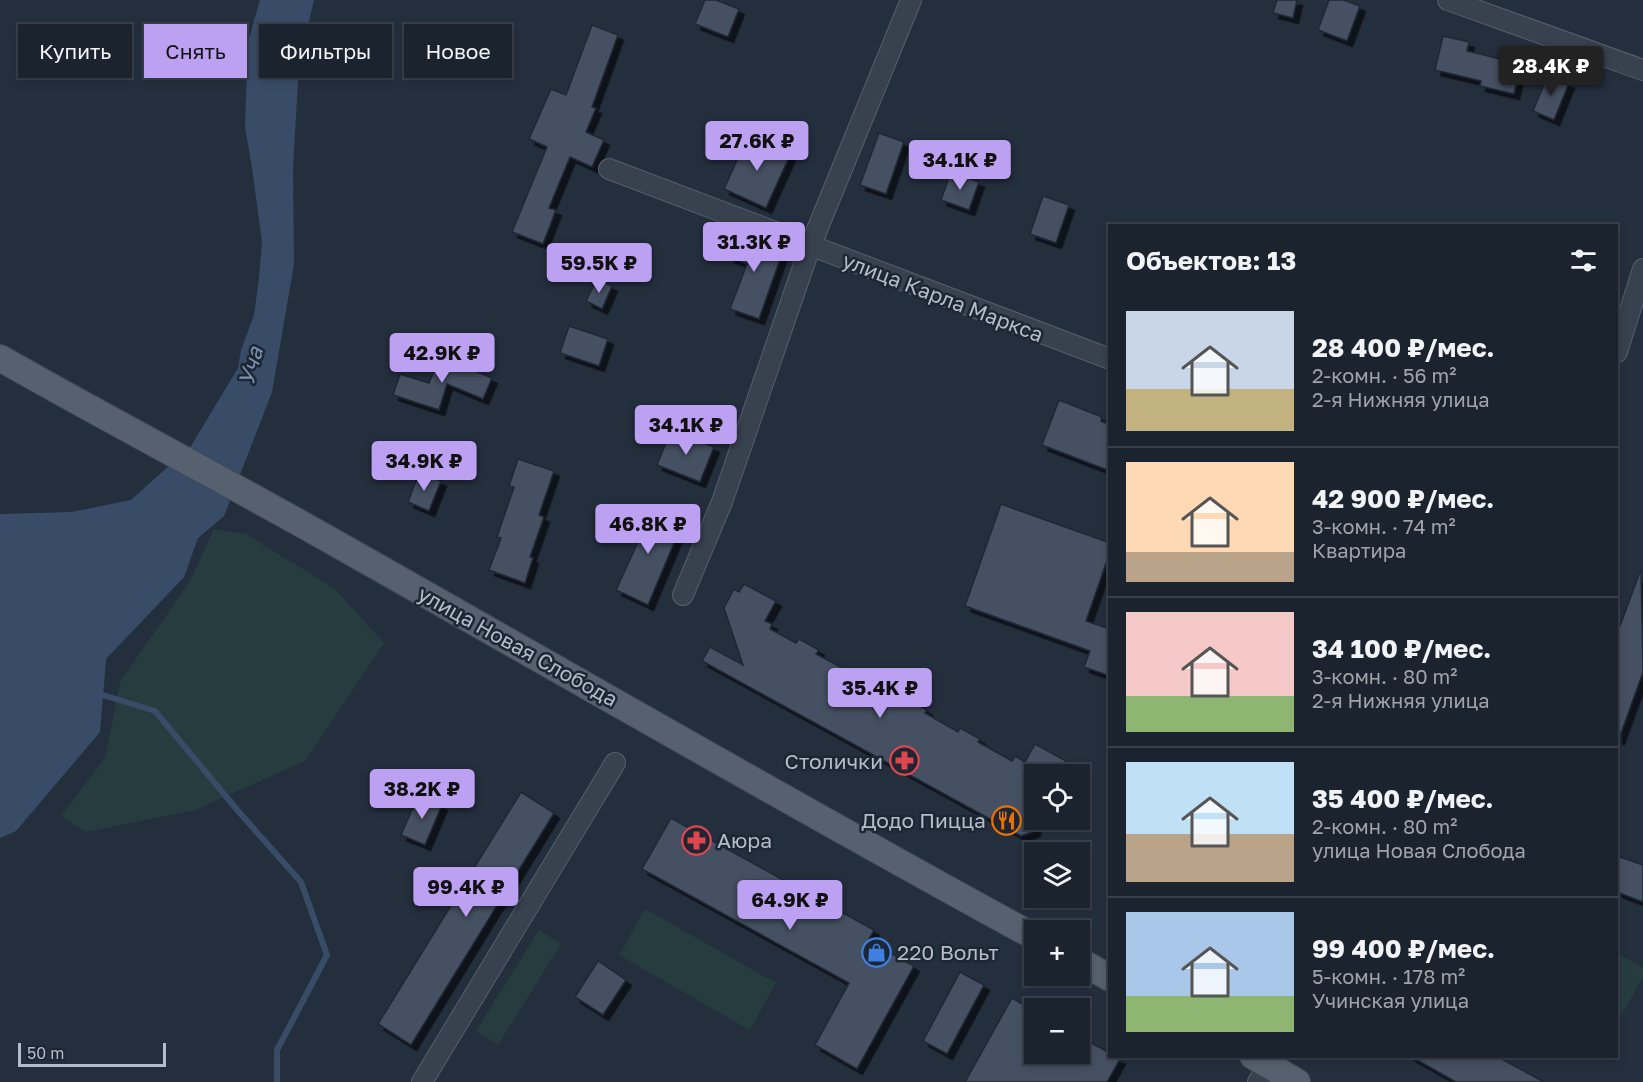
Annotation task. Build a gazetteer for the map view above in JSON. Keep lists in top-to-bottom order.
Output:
{
  "streets": {
    "main road": ["улица Новая Слобода"],
    "street": ["улица Карла Маркса"]
  },
  "water": ["Уча"],
  "places": {
    "pharmacy": ["Столички", "Аюра"],
    "restaurant": ["Додо Пицца"],
    "shop": ["220 Вольт"]
  },
  "scale_bar": "50 m",
  "page": {
    "chip": [
      "Купить",
      "Снять",
      "Фильтры",
      "Новое"
    ],
    "price": [
      "28.4K ₽",
      "27.6K ₽",
      "34.1K ₽",
      "31.3K ₽",
      "59.5K ₽",
      "42.9K ₽",
      "34.1K ₽",
      "34.9K ₽",
      "46.8K ₽",
      "35.4K ₽",
      "38.2K ₽",
      "99.4K ₽",
      "64.9K ₽"
    ],
    "heading": "Объектов: 13",
    "list": [
      {
        "name": "28 400 ₽/мес.",
        "note": "2-комн. · 56 m² · 2-я Нижняя улица"
      },
      {
        "name": "42 900 ₽/мес.",
        "note": "3-комн. · 74 m² · Квартира"
      },
      {
        "name": "34 100 ₽/мес.",
        "note": "3-комн. · 80 m² · 2-я Нижняя улица"
      },
      {
        "name": "35 400 ₽/мес.",
        "note": "2-комн. · 80 m² · улица Новая Слобода"
      },
      {
        "name": "99 400 ₽/мес.",
        "note": "5-комн. · 178 m² · Учинская улица"
      }
    ],
    "map_buttons": ["+", "−"],
    "scale": "50 m"
  }
}
